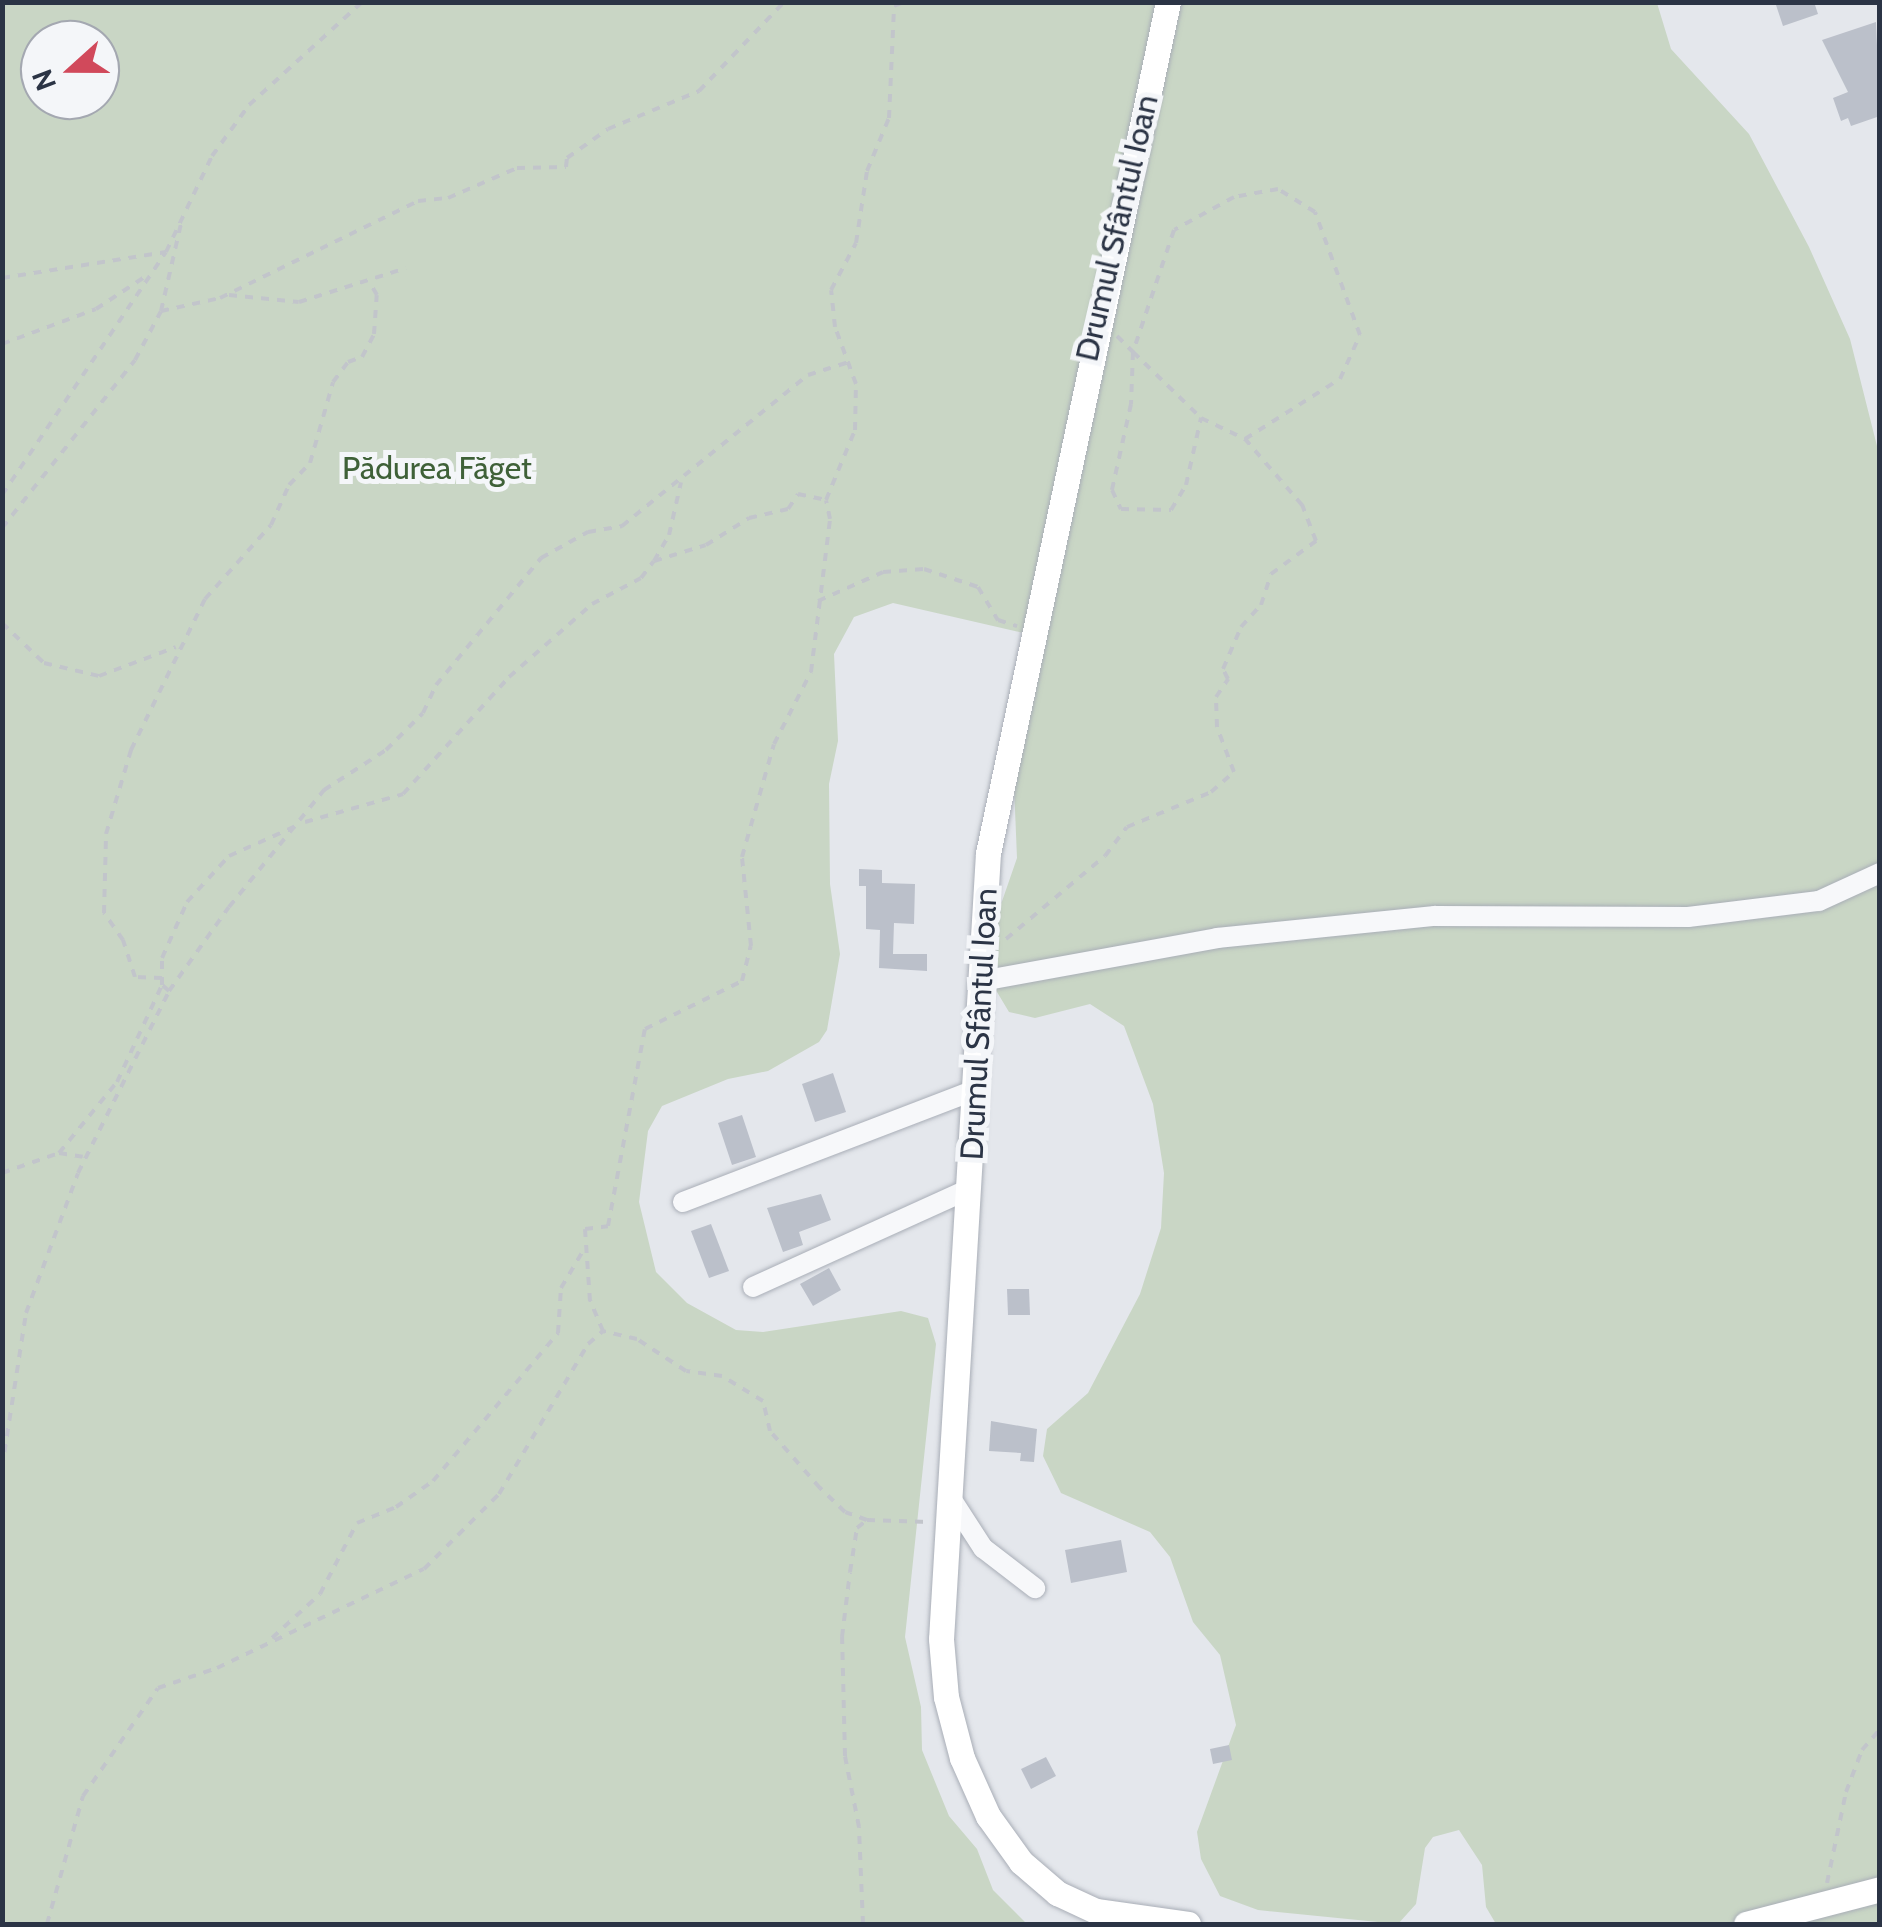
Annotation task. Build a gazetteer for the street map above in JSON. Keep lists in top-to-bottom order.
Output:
{
  "streets": {
    "main road": ["Drumul Sfântul Ioan"]
  },
  "parks": ["Pădurea Făget"],
  "north": "left"
}
